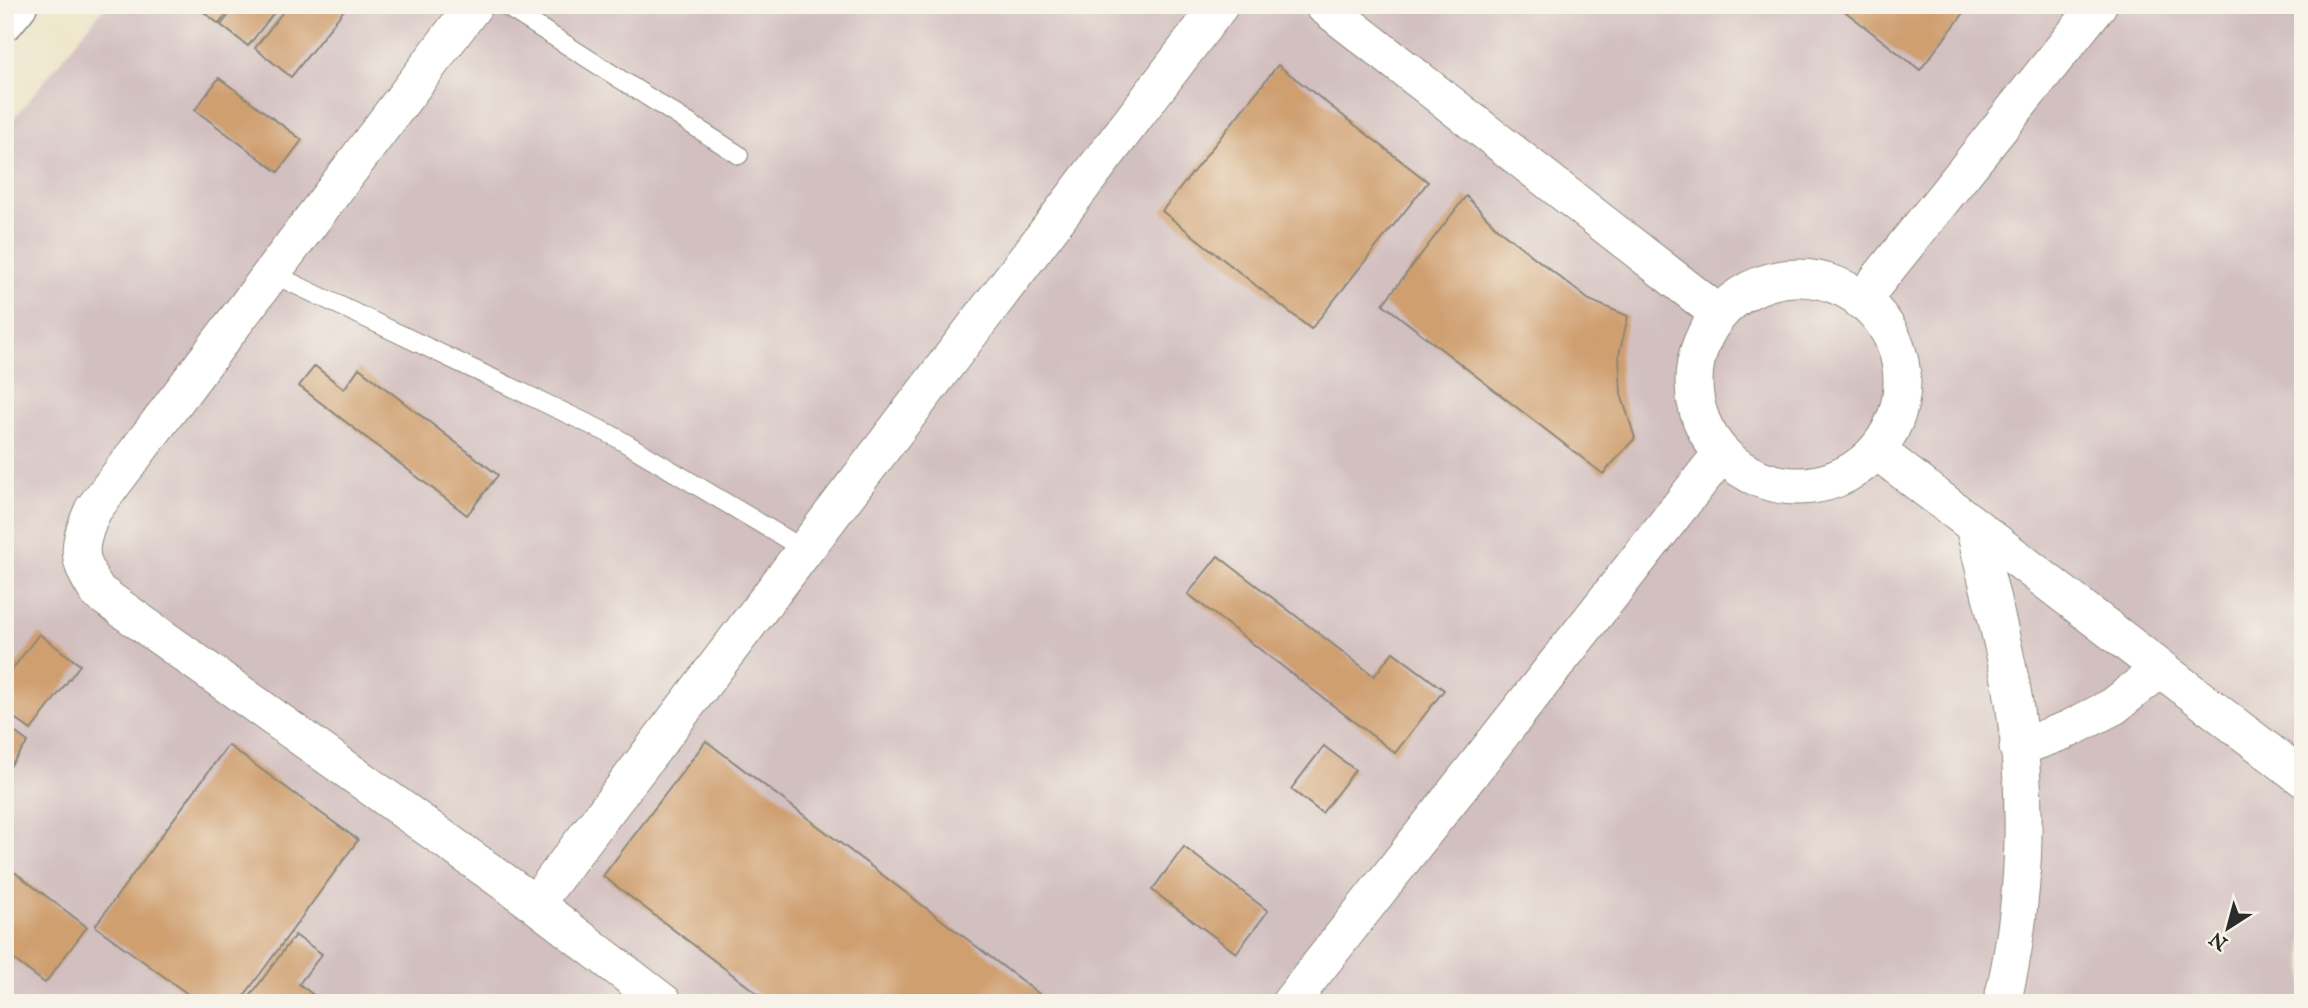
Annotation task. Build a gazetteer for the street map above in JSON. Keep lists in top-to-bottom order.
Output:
{
  "north": "bottom left"
}
